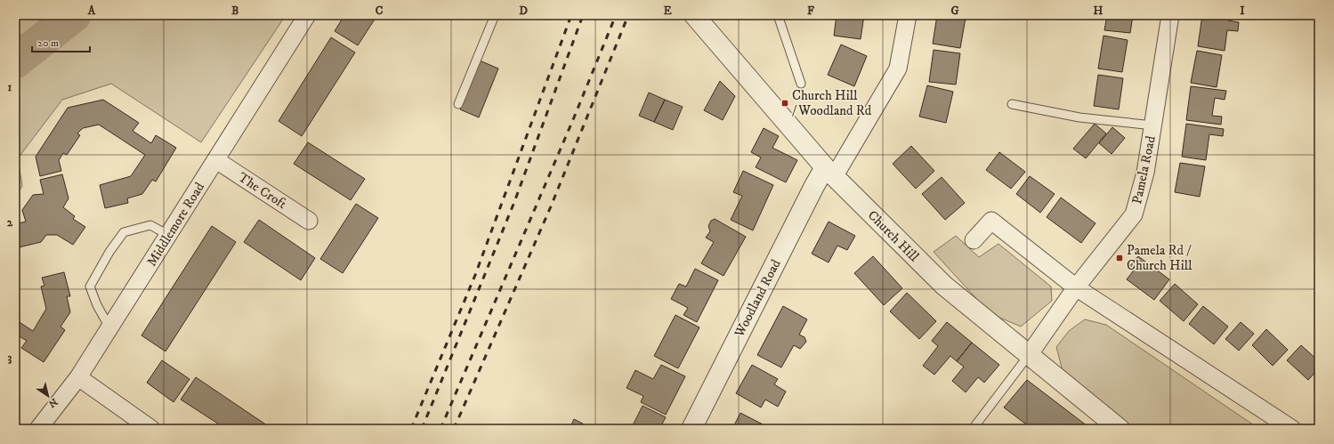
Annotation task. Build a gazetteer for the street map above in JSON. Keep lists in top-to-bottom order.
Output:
{
  "streets": {
    "street": [
      "Pamela Road",
      "The Croft",
      "Middlemore Road",
      "Church Hill",
      "Woodland Road"
    ]
  },
  "crossings": [
    ["Pamela Road", "Church Hill"],
    ["The Croft", "Middlemore Road"],
    ["Church Hill", "Woodland Road"]
  ],
  "places": {
    "transit": ["Church Hill / Woodland Rd", "Pamela Rd / Church Hill"]
  },
  "scale_bar": "20 m",
  "north": "bottom right",
  "grid": {
    "columns": [
      "A",
      "B",
      "C",
      "D",
      "E",
      "F",
      "G",
      "H",
      "I"
    ],
    "rows": ["1", "2", "3"]
  }
}
